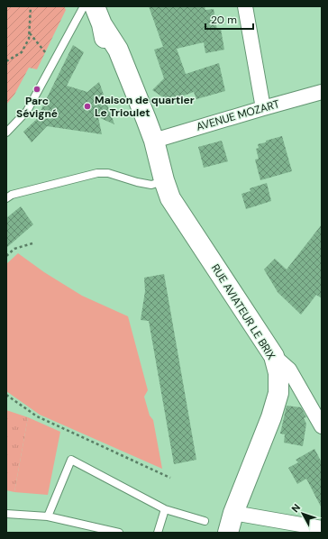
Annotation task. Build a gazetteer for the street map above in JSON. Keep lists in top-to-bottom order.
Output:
{
  "streets": {
    "main road": ["RUE AVIATEUR LE BRIX"],
    "street": ["AVENUE MOZART"]
  },
  "crossings": [
    ["AVENUE MOZART", "RUE AVIATEUR LE BRIX"]
  ],
  "places": ["Parc Sévigné", "Maison de quartier Le Trioulet"],
  "scale_bar": "20 m",
  "north": "top left"
}
